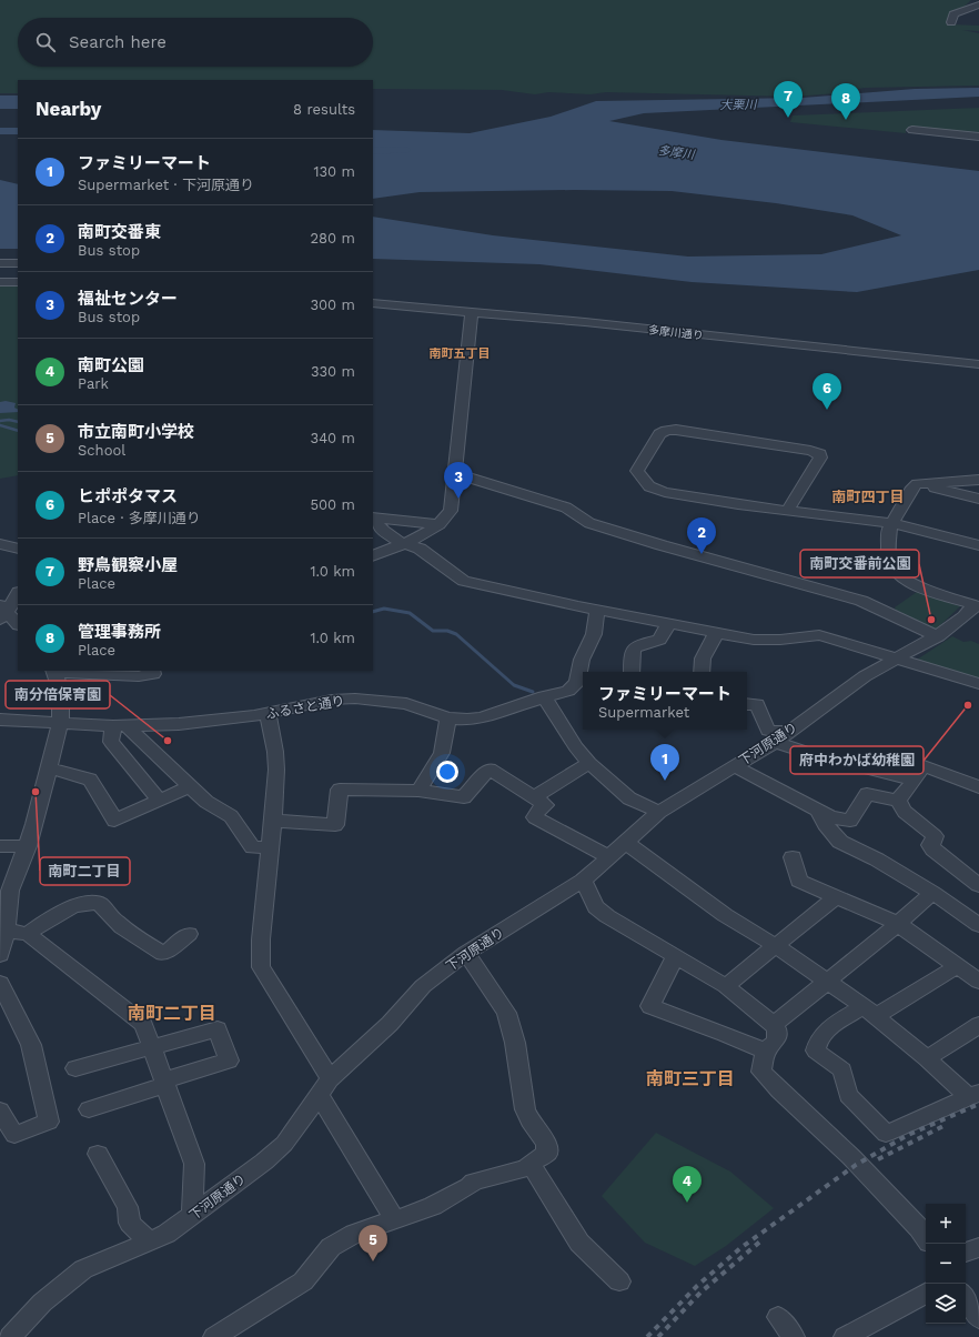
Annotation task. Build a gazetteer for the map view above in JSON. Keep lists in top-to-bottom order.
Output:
{
  "streets": {
    "street": ["多摩川通り", "ふるさと通り", "下河原通り"]
  },
  "districts": [
    "南町五丁目",
    "南町四丁目",
    "南町二丁目",
    "南町三丁目"
  ],
  "water": ["大栗川", "多摩川"],
  "places": [
    "南町交番前公園",
    "府中わかば幼稚園",
    "南分倍保育園",
    "南町二丁目"
  ],
  "page": {
    "search": "Search here",
    "heading": ["Nearby", "8 results"],
    "pins": [
      "7",
      "8",
      "6",
      "3",
      "2",
      "1",
      "4",
      "5"
    ],
    "list": [
      {
        "mark": "1",
        "name": "ファミリーマート",
        "note": "Supermarket · 下河原通り",
        "value": "130 m"
      },
      {
        "mark": "2",
        "name": "南町交番東",
        "note": "Bus stop",
        "value": "280 m"
      },
      {
        "mark": "3",
        "name": "福祉センター",
        "note": "Bus stop",
        "value": "300 m"
      },
      {
        "mark": "4",
        "name": "南町公園",
        "note": "Park",
        "value": "330 m"
      },
      {
        "mark": "5",
        "name": "市立南町小学校",
        "note": "School",
        "value": "340 m"
      },
      {
        "mark": "6",
        "name": "ヒポポタマス",
        "note": "Place · 多摩川通り",
        "value": "500 m"
      },
      {
        "mark": "7",
        "name": "野鳥観察小屋",
        "note": "Place",
        "value": "1.0 km"
      },
      {
        "mark": "8",
        "name": "管理事務所",
        "note": "Place",
        "value": "1.0 km"
      }
    ],
    "popup": ["ファミリーマート", "Supermarket"],
    "map_buttons": ["+", "−"]
  }
}
